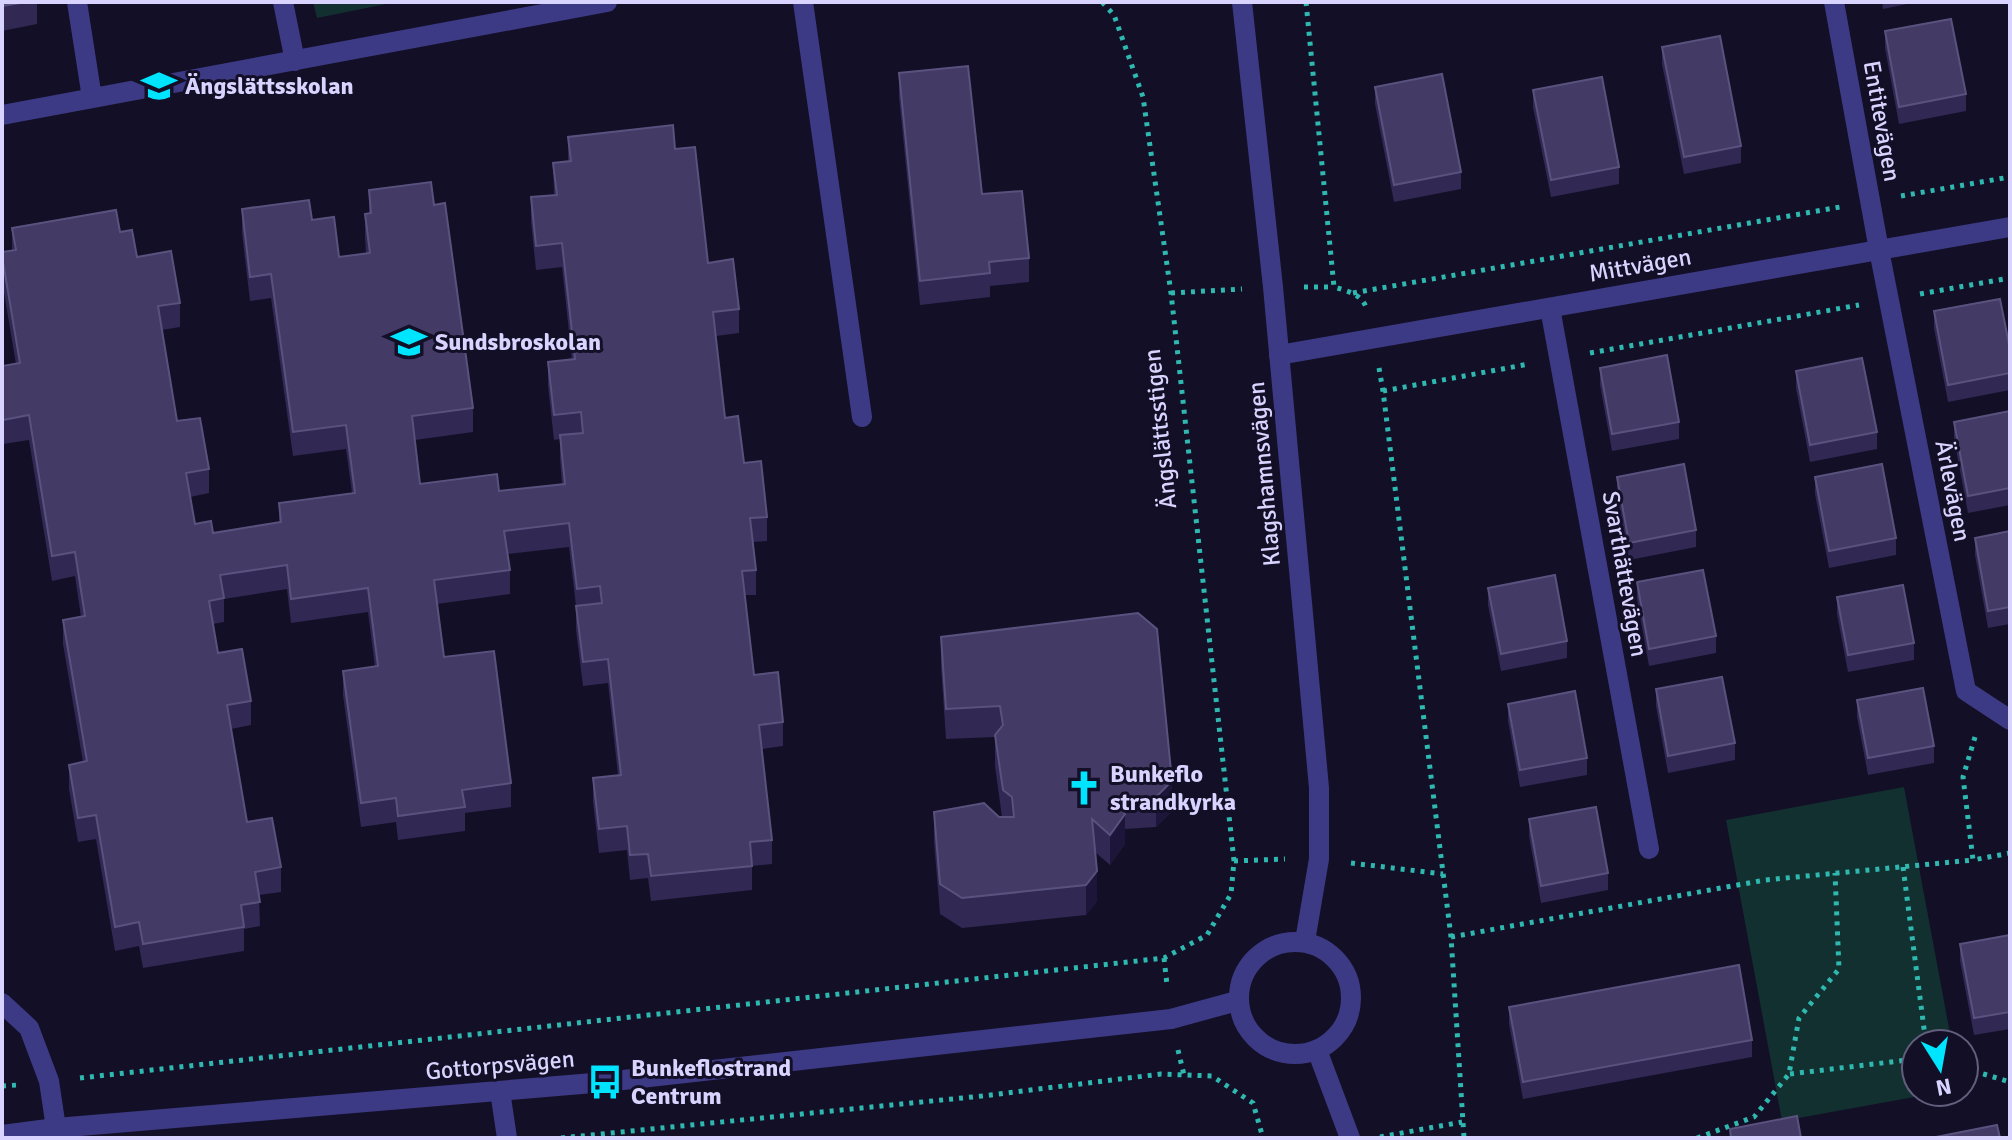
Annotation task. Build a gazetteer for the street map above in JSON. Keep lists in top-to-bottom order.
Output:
{
  "streets": {
    "street": [
      "Entitevägen",
      "Mittvägen",
      "Klagshamnsvägen",
      "Ärlevägen",
      "Svarthättevägen",
      "Gottorpsvägen"
    ],
    "path": ["Ängslättsstigen"]
  },
  "crossings": [
    ["Entitevägen", "Mittvägen"],
    ["Entitevägen", "Ärlevägen"],
    ["Mittvägen", "Klagshamnsvägen"],
    ["Mittvägen", "Ärlevägen"],
    ["Mittvägen", "Svarthättevägen"],
    ["Klagshamnsvägen", "Gottorpsvägen"]
  ],
  "places": {
    "school or university": ["Ängslättsskolan", "Sundsbroskolan"],
    "church": ["Bunkeflo strandkyrka"],
    "bus stop": ["Bunkeflostrand Centrum"]
  },
  "north": "bottom"
}
